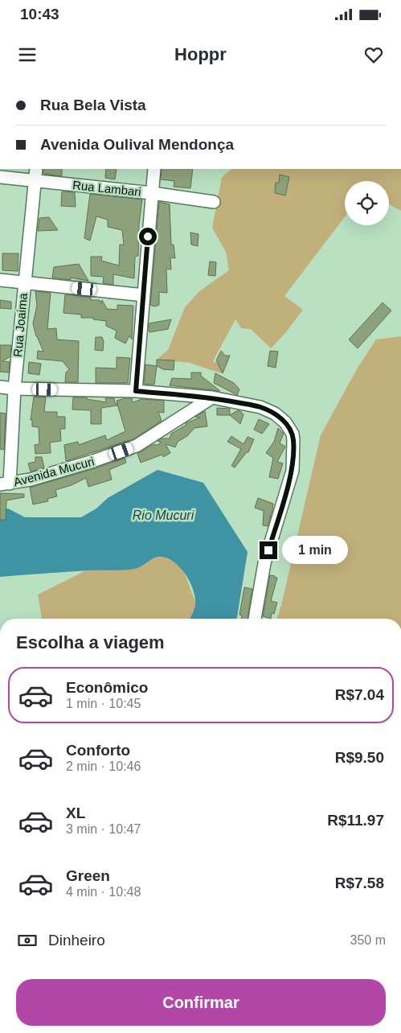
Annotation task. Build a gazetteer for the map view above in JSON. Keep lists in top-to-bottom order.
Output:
{
  "streets": {
    "street": ["Rua Lambari", "Rua Joaima", "Avenida Mucuri"]
  },
  "crossings": [
    ["Rua Lambari", "Rua Joaima"],
    ["Rua Joaima", "Avenida Mucuri"]
  ],
  "water": ["Rio Mucuri"],
  "page": {
    "status": "10:43",
    "header": "Hoppr",
    "banner": ["Rua Bela Vista", "Avenida Oulival Mendonça"],
    "bubble": "1 min",
    "heading": "Escolha a viagem",
    "list": [
      {
        "name": "Econômico",
        "note": "1 min · 10:45",
        "value": "R$7.04"
      },
      {
        "name": "Conforto",
        "note": "2 min · 10:46",
        "value": "R$9.50"
      },
      {
        "name": "XL",
        "note": "3 min · 10:47",
        "value": "R$11.97"
      },
      {
        "name": "Green",
        "note": "4 min · 10:48",
        "value": "R$7.58"
      }
    ],
    "pay": ["Dinheiro", "350 m"],
    "buttons": "Confirmar"
  }
}
